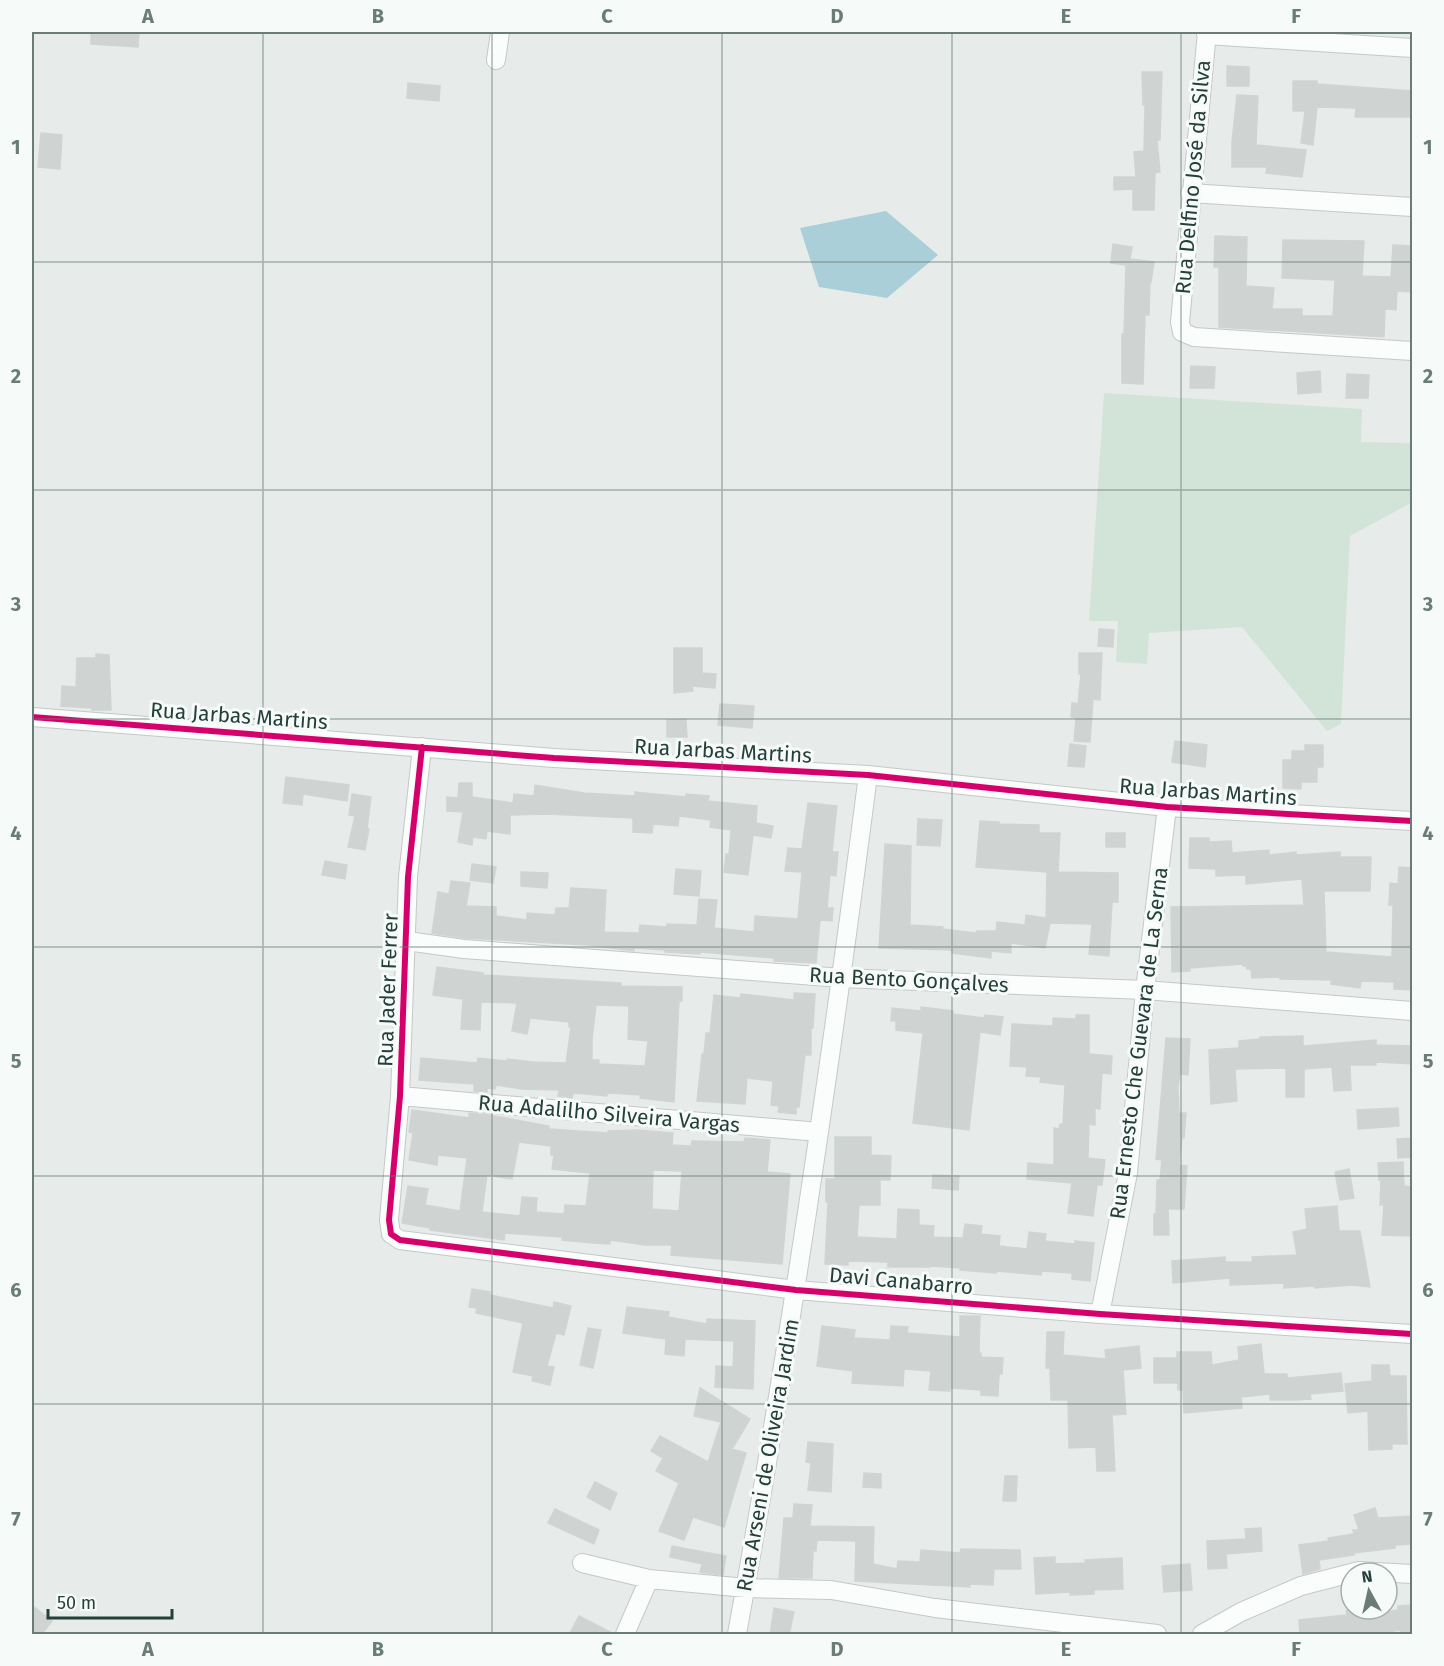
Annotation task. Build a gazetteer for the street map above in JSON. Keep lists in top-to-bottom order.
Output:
{
  "streets": {
    "street": [
      "Rua Delfino José da Silva",
      "Rua Jarbas Martins",
      "Rua Bento Gonçalves",
      "Rua Jader Ferrer",
      "Rua Ernesto Che Guevara de La Serna",
      "Rua Adalilho Silveira Vargas",
      "Davi Canabarro",
      "Rua Arseni de Oliveira Jardim"
    ]
  },
  "crossings": [
    ["Rua Jarbas Martins", "Rua Jader Ferrer"],
    ["Rua Jarbas Martins", "Rua Ernesto Che Guevara de La Serna"],
    ["Rua Jarbas Martins", "Rua Arseni de Oliveira Jardim"],
    ["Rua Bento Gonçalves", "Rua Jader Ferrer"],
    ["Rua Bento Gonçalves", "Rua Ernesto Che Guevara de La Serna"],
    ["Rua Bento Gonçalves", "Rua Arseni de Oliveira Jardim"],
    ["Rua Jader Ferrer", "Rua Adalilho Silveira Vargas"],
    ["Rua Jader Ferrer", "Davi Canabarro"],
    ["Rua Ernesto Che Guevara de La Serna", "Davi Canabarro"],
    ["Rua Adalilho Silveira Vargas", "Rua Arseni de Oliveira Jardim"],
    ["Davi Canabarro", "Rua Arseni de Oliveira Jardim"]
  ],
  "scale_bar": "50 m",
  "north": "top",
  "grid": {
    "columns": [
      "A",
      "B",
      "C",
      "D",
      "E",
      "F"
    ],
    "rows": [
      "1",
      "2",
      "3",
      "4",
      "5",
      "6",
      "7"
    ]
  }
}
